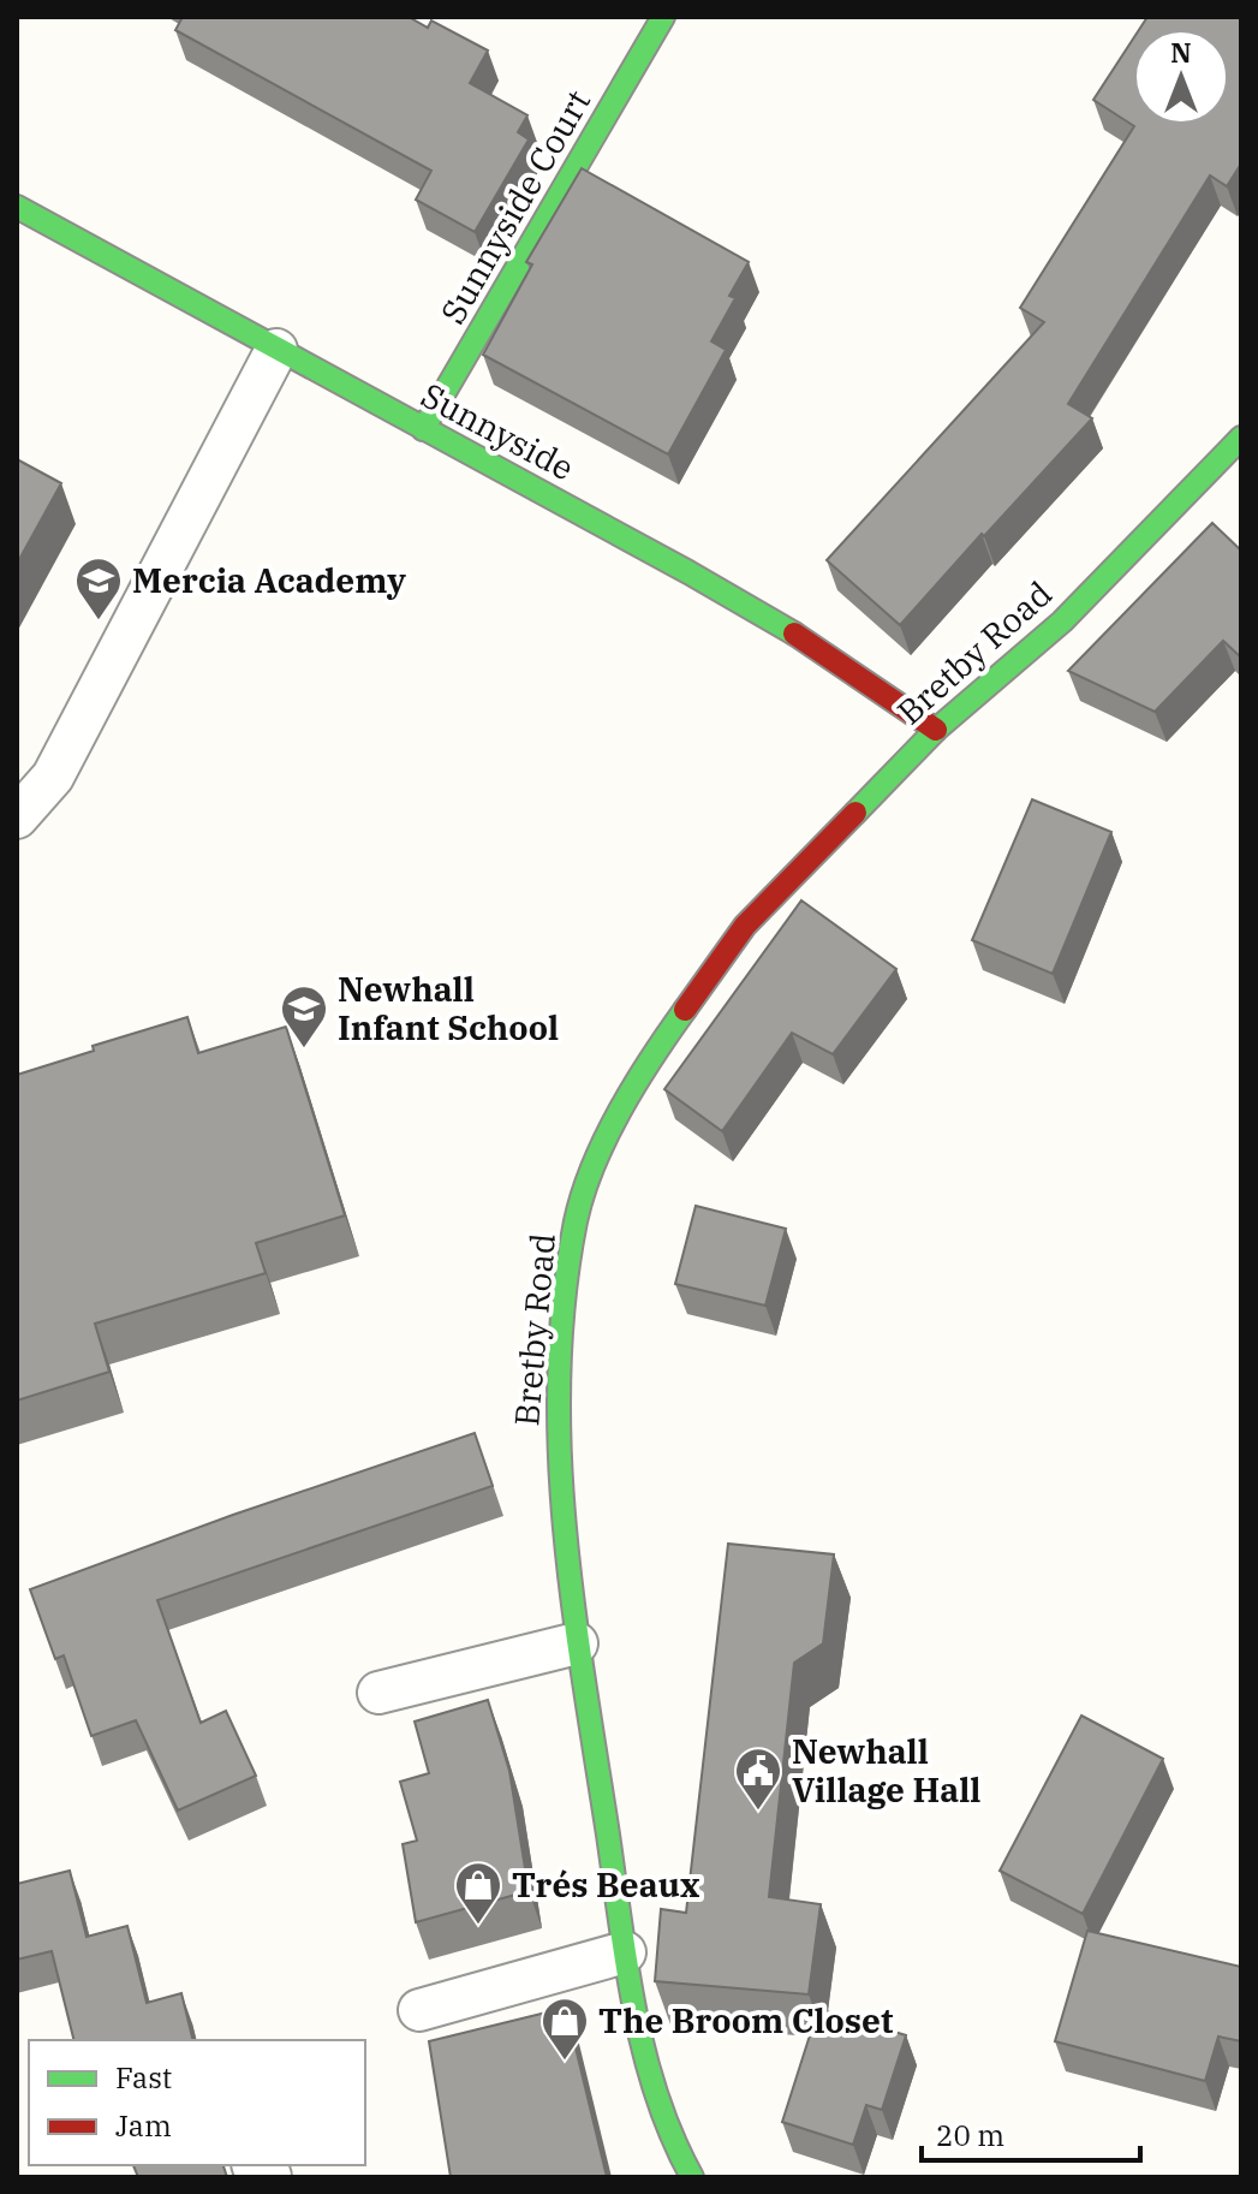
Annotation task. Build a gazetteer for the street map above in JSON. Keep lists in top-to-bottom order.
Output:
{
  "streets": {
    "street": ["Sunnyside Court", "Sunnyside", "Bretby Road"]
  },
  "crossings": [
    ["Sunnyside Court", "Sunnyside"],
    ["Sunnyside", "Bretby Road"]
  ],
  "places": {
    "school or university": ["Mercia Academy", "Newhall Infant School"],
    "public building": ["Newhall Village Hall"],
    "shop": ["Trés Beaux", "The Broom Closet"]
  },
  "legend": ["Fast", "Jam"],
  "scale_bar": "20 m",
  "north": "top"
}
